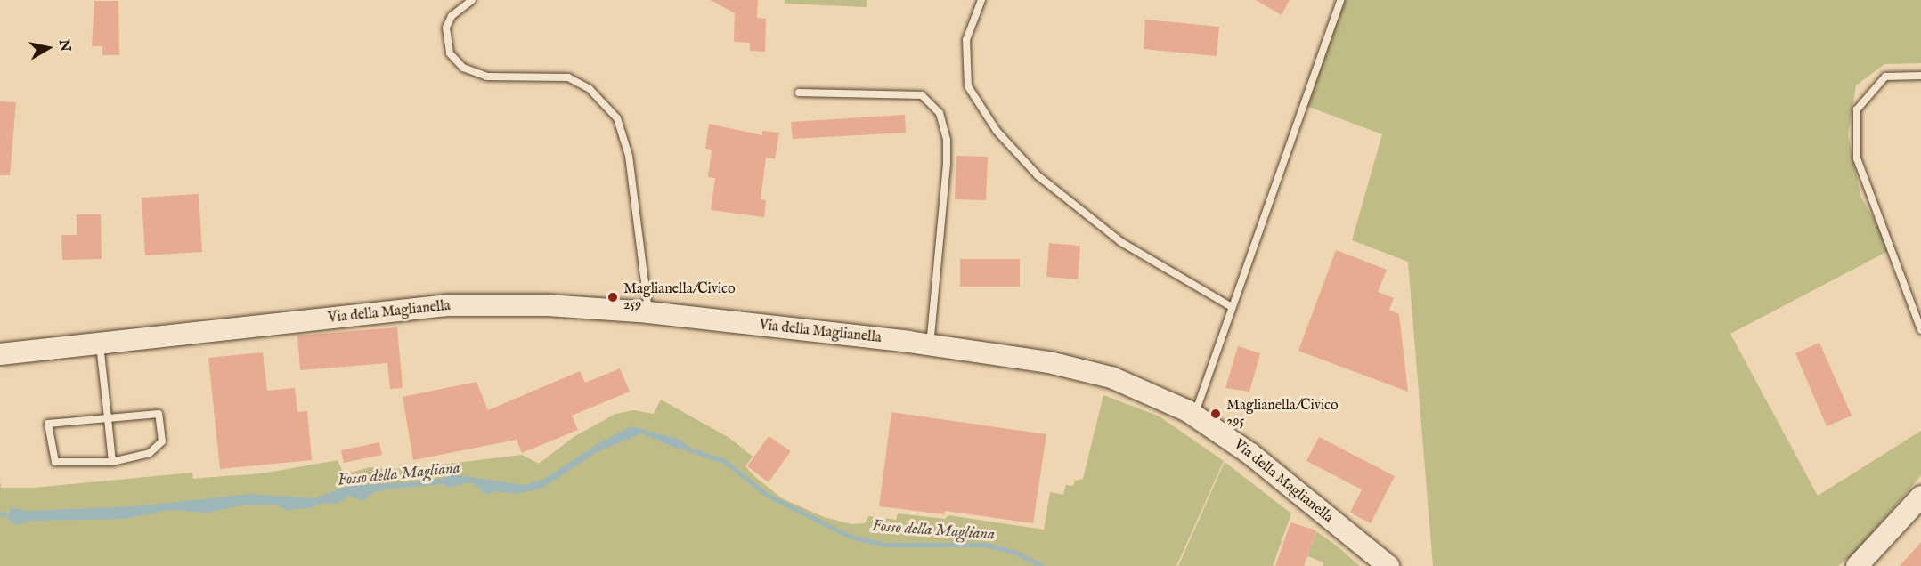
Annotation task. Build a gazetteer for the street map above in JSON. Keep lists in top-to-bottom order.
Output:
{
  "streets": {
    "main road": ["Via della Maglianella"]
  },
  "water": ["Fosso della Magliana"],
  "places": ["Maglianella/Civico 259", "Maglianella/Civico 295"],
  "north": "right"
}
